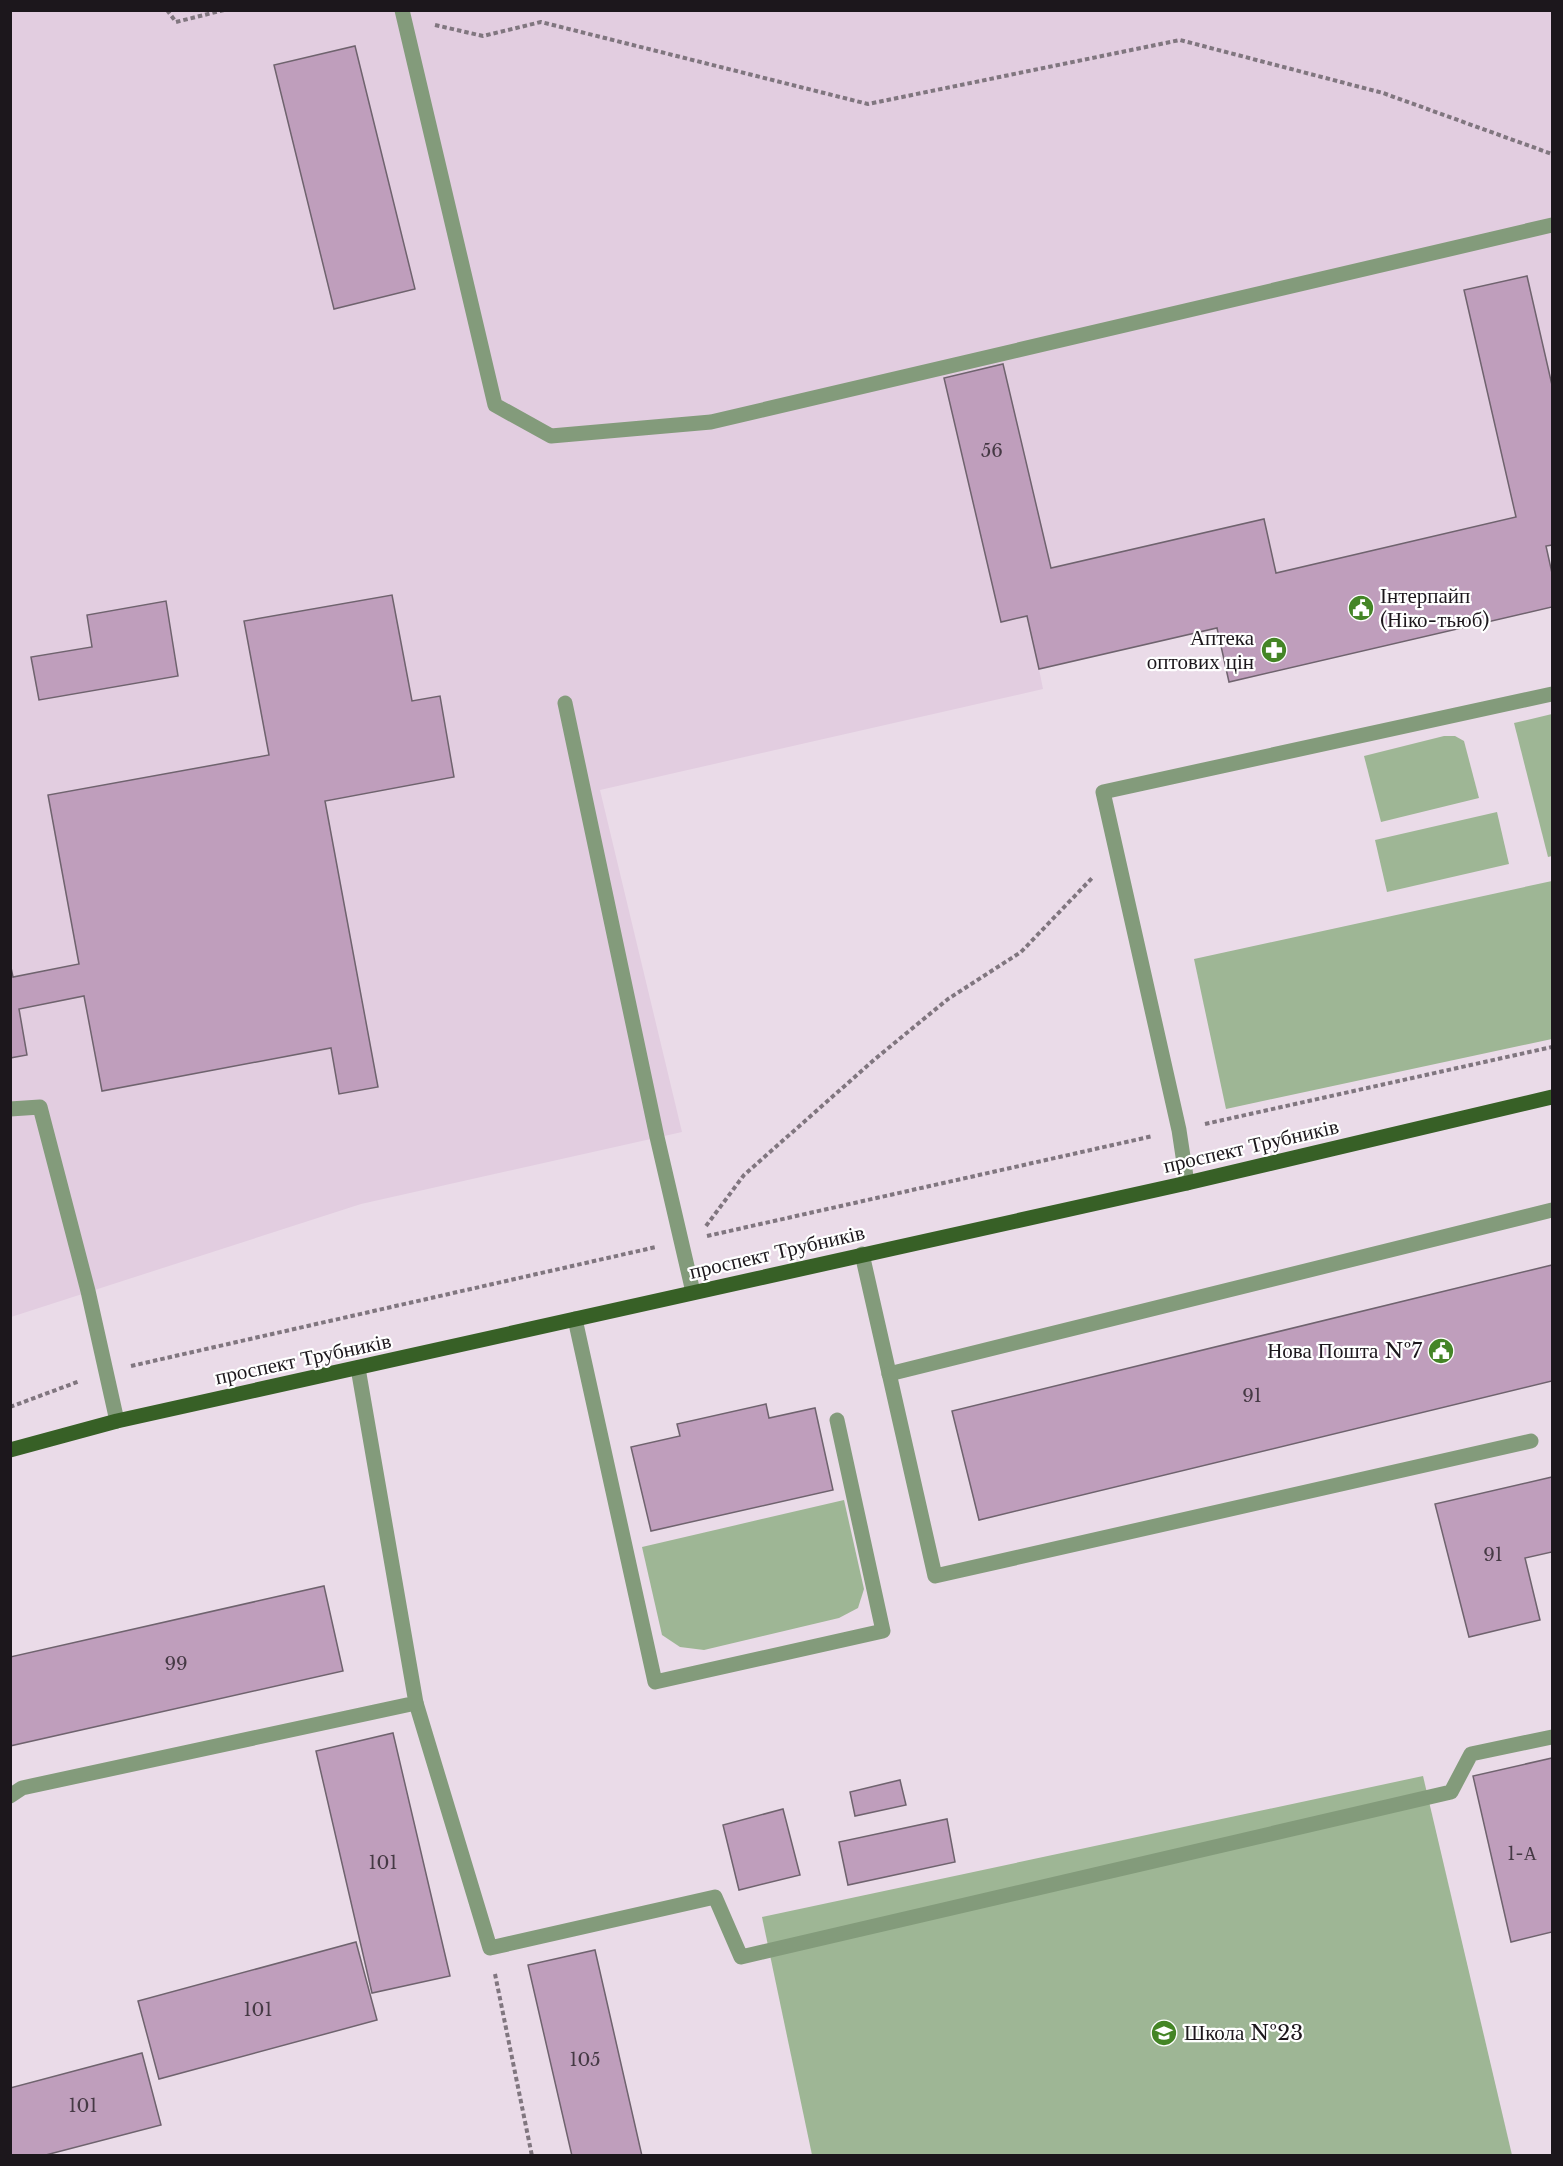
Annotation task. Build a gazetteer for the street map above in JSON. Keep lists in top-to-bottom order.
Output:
{
  "streets": {
    "main road": ["проспект Трубників"]
  },
  "places": {
    "public building": ["Інтерпайп (Ніко-тьюб)", "Нова Пошта №7"],
    "pharmacy": ["Аптека оптових цін"],
    "school or university": ["Школа №23"]
  },
  "house_numbers": [
    "56",
    "91",
    "91",
    "99",
    "1-А",
    "101",
    "101",
    "105",
    "101"
  ]
}
